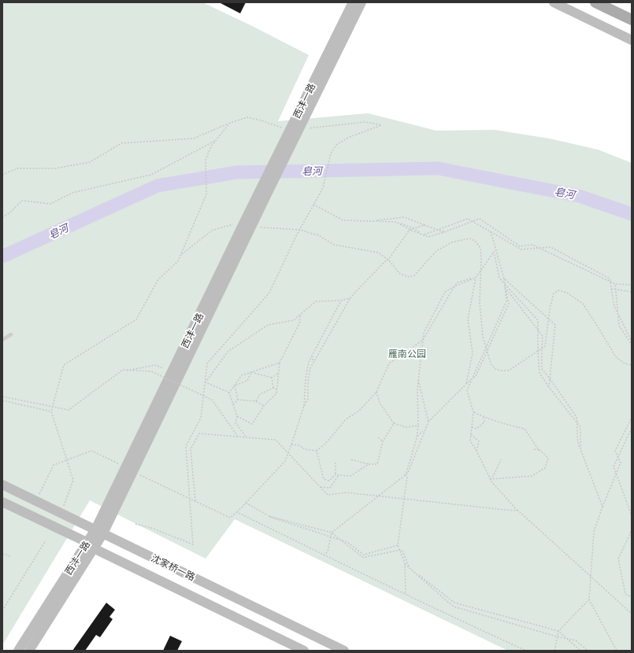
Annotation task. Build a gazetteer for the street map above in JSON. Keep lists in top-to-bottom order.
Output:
{
  "streets": {
    "main road": ["西沣一路", "沈家桥一路"]
  },
  "crossings": [
    ["西沣一路", "沈家桥一路"]
  ],
  "water": ["皂河"],
  "parks": ["雁南公园"]
}
